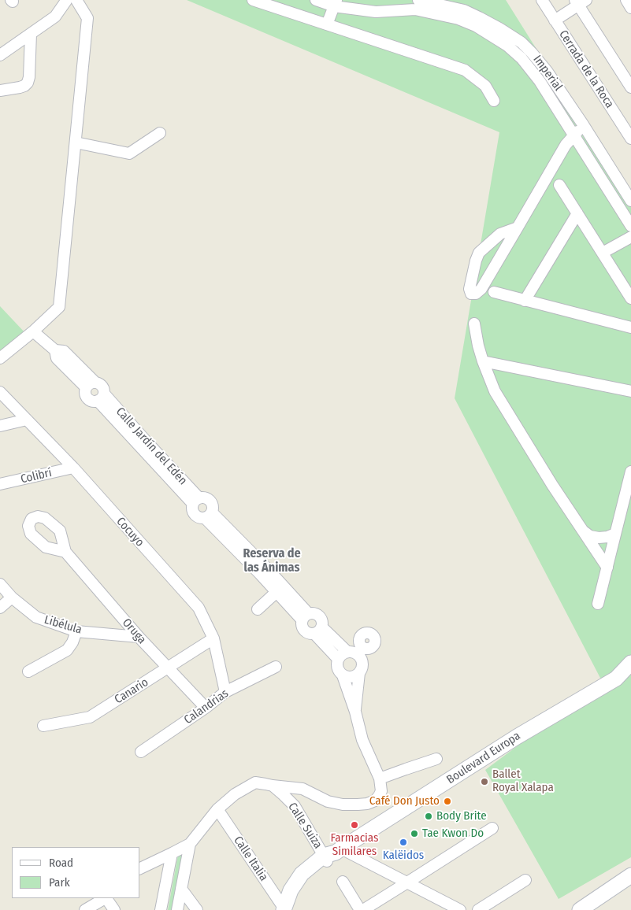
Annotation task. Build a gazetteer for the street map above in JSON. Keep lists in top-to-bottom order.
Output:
{
  "streets": {
    "main road": ["Boulevard Europa"],
    "street": [
      "Cerrada de la Roca",
      "Imperial",
      "Calle Jardín del Edén",
      "Colibrí",
      "Cocuyo",
      "Libélula",
      "Oruga",
      "Canario",
      "Calandrias",
      "Calle Suiza",
      "Calle Italia"
    ]
  },
  "crossings": [
    ["Colibrí", "Cocuyo"],
    ["Cocuyo", "Canario"],
    ["Cocuyo", "Calandrias"],
    ["Libélula", "Oruga"],
    ["Oruga", "Canario"],
    ["Oruga", "Calandrias"],
    ["Boulevard Europa", "Calle Suiza"],
    ["Boulevard Europa", "Calle Italia"]
  ],
  "districts": ["Reserva de las Ánimas"],
  "places": [
    "Ballet Royal Xalapa",
    "Café Don Justo",
    "Body Brite",
    "Farmacias Similares",
    "Tae Kwon Do",
    "Kalëidos"
  ],
  "legend": ["Road", "Park"]
}
